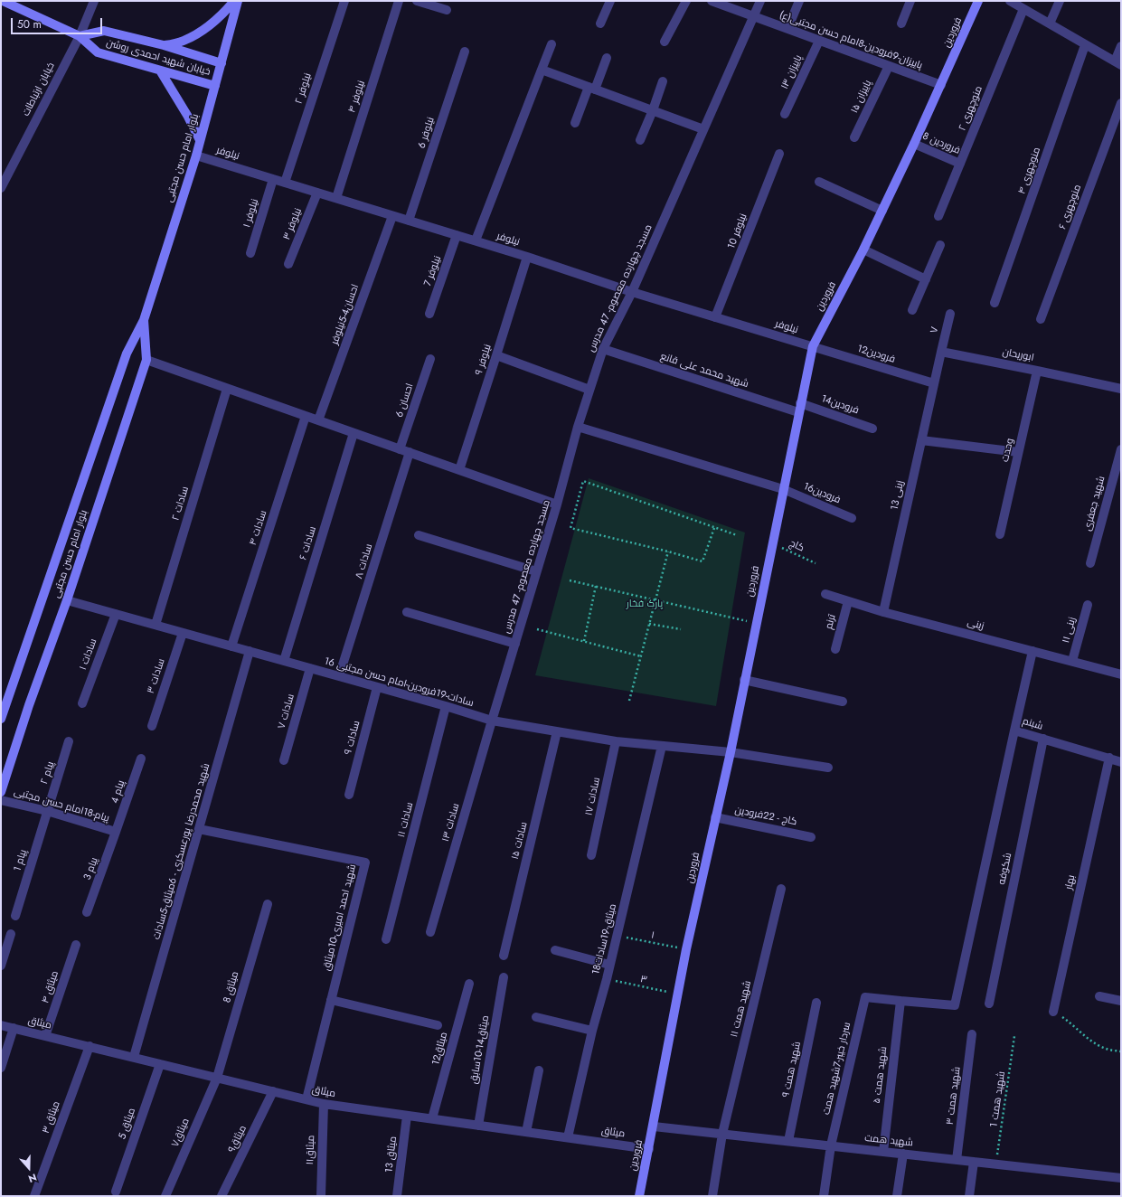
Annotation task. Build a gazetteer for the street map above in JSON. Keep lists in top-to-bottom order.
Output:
{
  "streets": {
    "street": [
      "فروردین",
      "پاییزان-9فرودین-8امام حسن مجتبی(ع)",
      "خیابان شهید احمدی روشن",
      "پاییزان ۱۳",
      "نیلوفر ۲",
      "خیابان ارتباطات",
      "نیلوفر ۴",
      "پاییزان ۱۵",
      "منوچهری ۲",
      "نیلوفر 6",
      "8 فروردین",
      "نیلوفر",
      "بلوار امام حسن مجتبی",
      "منوچهری ۴",
      "منوچهری ۶",
      "نیلوفر ۱",
      "نیلوفر ۳",
      "نیلوفر 10",
      "نیلوفر 7",
      "مسجد چهارده معصوم- 47 مدرس",
      "احسان4-5نیلوفر",
      "۷",
      "12فرودین",
      "ابوریحان",
      "نیلوفر ۹",
      "شهید محمد علی قانع",
      "احسان 6",
      "14فرودین",
      "وحدت",
      "16فرودین",
      "زینی 13",
      "سادات ۲",
      "شهید جعفری",
      "سادات ۴",
      "سادات ۶",
      "سادات ۸",
      "ترنم",
      "زینی",
      "زینی ۱۱",
      "سادات ‍‍۱",
      "سادات ۳",
      "سادات-19فرودین-امام حسن مجتبی 16",
      "سادات ۷",
      "شبنم",
      "سادات ۹",
      "پیام ۲",
      "پیام 4",
      "سادات ۱۷",
      "پیام-18امام حسن مجتبی",
      "کاج - 22فرودین",
      "سادات ۱۱",
      "سادات ۱۳",
      "سادات ۱۵",
      "شهید محمدرضا پورعسکری - 6میثاق-5سادات",
      "پیام 1",
      "پیام 3",
      "شکوفه",
      "بهار",
      "شهید احمد امیری-10میثاق",
      "18میثاق-19سادات",
      "میثاق ۴",
      "میثاق 8",
      "شهید همت ۱۱",
      "میثاق",
      "12میثاق",
      "میثاق14-10سابق",
      "سردار خیبر-7شهید همت",
      "شهید همت ۹",
      "شهید همت ۵",
      "شهید همت ۳",
      "میثاق ۳",
      "میثاق 5",
      "میثاق۷",
      "میثاق۹",
      "شهید همت",
      "میثاق۱۱",
      "میثاق 13"
    ],
    "path": [
      "کاج",
      "۱",
      "۳",
      "شهید همت 1"
    ]
  },
  "crossings": [
    ["فروردین", "پاییزان-9فرودین-8امام حسن مجتبی(ع)"],
    ["فروردین", "8 فروردین"],
    ["فروردین", "نیلوفر"],
    ["فروردین", "12فرودین"],
    ["فروردین", "شهید محمد علی قانع"],
    ["فروردین", "14فرودین"],
    ["فروردین", "16فرودین"],
    ["فروردین", "کاج"],
    ["فروردین", "سادات-19فرودین-امام حسن مجتبی 16"],
    ["فروردین", "کاج - 22فرودین"],
    ["فروردین", "۱"],
    ["فروردین", "۳"],
    ["فروردین", "میثاق"],
    ["فروردین", "شهید همت"],
    ["پاییزان-9فرودین-8امام حسن مجتبی(ع)", "پاییزان ۱۳"],
    ["پاییزان-9فرودین-8امام حسن مجتبی(ع)", "پاییزان ۱۵"],
    ["پاییزان-9فرودین-8امام حسن مجتبی(ع)", "مسجد چهارده معصوم- 47 مدرس"],
    ["خیابان شهید احمدی روشن", "خیابان ارتباطات"],
    ["خیابان شهید احمدی روشن", "بلوار امام حسن مجتبی"],
    ["نیلوفر ۲", "نیلوفر"],
    ["نیلوفر ۴", "نیلوفر"],
    ["منوچهری ۲", "8 فروردین"],
    ["نیلوفر 6", "نیلوفر"],
    ["نیلوفر", "بلوار امام حسن مجتبی"],
    ["نیلوفر", "نیلوفر ۱"],
    ["نیلوفر", "نیلوفر ۳"],
    ["نیلوفر", "نیلوفر 10"],
    ["نیلوفر", "نیلوفر 7"],
    ["نیلوفر", "مسجد چهارده معصوم- 47 مدرس"],
    ["نیلوفر", "احسان4-5نیلوفر"],
    ["نیلوفر", "12فرودین"],
    ["نیلوفر", "نیلوفر ۹"],
    ["بلوار امام حسن مجتبی", "سادات-19فرودین-امام حسن مجتبی 16"],
    ["مسجد چهارده معصوم- 47 مدرس", "شهید محمد علی قانع"],
    ["مسجد چهارده معصوم- 47 مدرس", "16فرودین"],
    ["مسجد چهارده معصوم- 47 مدرس", "سادات-19فرودین-امام حسن مجتبی 16"],
    ["مسجد چهارده معصوم- 47 مدرس", "سادات ۱۳"],
    ["۷", "ابوریحان"],
    ["12فرودین", "زینی 13"],
    ["ابوریحان", "وحدت"],
    ["زینی 13", "زینی"],
    ["سادات ۲", "سادات-19فرودین-امام حسن مجتبی 16"],
    ["سادات ۴", "سادات-19فرودین-امام حسن مجتبی 16"],
    ["سادات ۶", "سادات-19فرودین-امام حسن مجتبی 16"],
    ["سادات ۸", "سادات-19فرودین-امام حسن مجتبی 16"],
    ["ترنم", "زینی"],
    ["زینی", "زینی ۱۱"],
    ["زینی", "شبنم"],
    ["سادات ‍‍۱", "سادات-19فرودین-امام حسن مجتبی 16"],
    ["سادات ۳", "سادات-19فرودین-امام حسن مجتبی 16"],
    ["سادات-19فرودین-امام حسن مجتبی 16", "سادات ۷"],
    ["سادات-19فرودین-امام حسن مجتبی 16", "سادات ۹"],
    ["سادات-19فرودین-امام حسن مجتبی 16", "سادات ۱۷"],
    ["سادات-19فرودین-امام حسن مجتبی 16", "سادات ۱۱"],
    ["سادات-19فرودین-امام حسن مجتبی 16", "سادات ۱۳"],
    ["سادات-19فرودین-امام حسن مجتبی 16", "سادات ۱۵"],
    ["سادات-19فرودین-امام حسن مجتبی 16", "شهید محمدرضا پورعسکری - 6میثاق-5سادات"],
    ["سادات-19فرودین-امام حسن مجتبی 16", "18میثاق-19سادات"],
    ["شبنم", "شکوفه"],
    ["شبنم", "بهار"],
    ["پیام ۲", "پیام-18امام حسن مجتبی"],
    ["پیام ۲", "پیام 1"],
    ["پیام 4", "پیام-18امام حسن مجتبی"],
    ["پیام 4", "پیام 3"],
    ["پیام-18امام حسن مجتبی", "پیام 1"],
    ["پیام-18امام حسن مجتبی", "پیام 3"],
    ["شهید محمدرضا پورعسکری - 6میثاق-5سادات", "شهید احمد امیری-10میثاق"],
    ["شهید محمدرضا پورعسکری - 6میثاق-5سادات", "میثاق"],
    ["شهید احمد امیری-10میثاق", "میثاق"],
    ["۱", "18میثاق-19سادات"],
    ["18میثاق-19سادات", "۳"],
    ["18میثاق-19سادات", "میثاق"],
    ["میثاق ۴", "میثاق"],
    ["میثاق 8", "میثاق"],
    ["میثاق 8", "میثاق۷"],
    ["شهید همت ۱۱", "شهید همت"],
    ["میثاق", "12میثاق"],
    ["میثاق", "میثاق14-10سابق"],
    ["میثاق", "میثاق ۳"],
    ["میثاق", "میثاق 5"],
    ["میثاق", "میثاق۷"],
    ["میثاق", "میثاق۹"],
    ["میثاق", "میثاق۱۱"],
    ["میثاق", "میثاق 13"],
    ["سردار خیبر-7شهید همت", "شهید همت ۵"],
    ["سردار خیبر-7شهید همت", "شهید همت"],
    ["شهید همت ۹", "شهید همت"],
    ["شهید همت ۵", "شهید همت"],
    ["شهید همت ۳", "شهید همت"],
    ["شهید همت 1", "شهید همت"]
  ],
  "parks": ["پارک فخار"],
  "scale_bar": "50 m",
  "north": "bottom"
}
